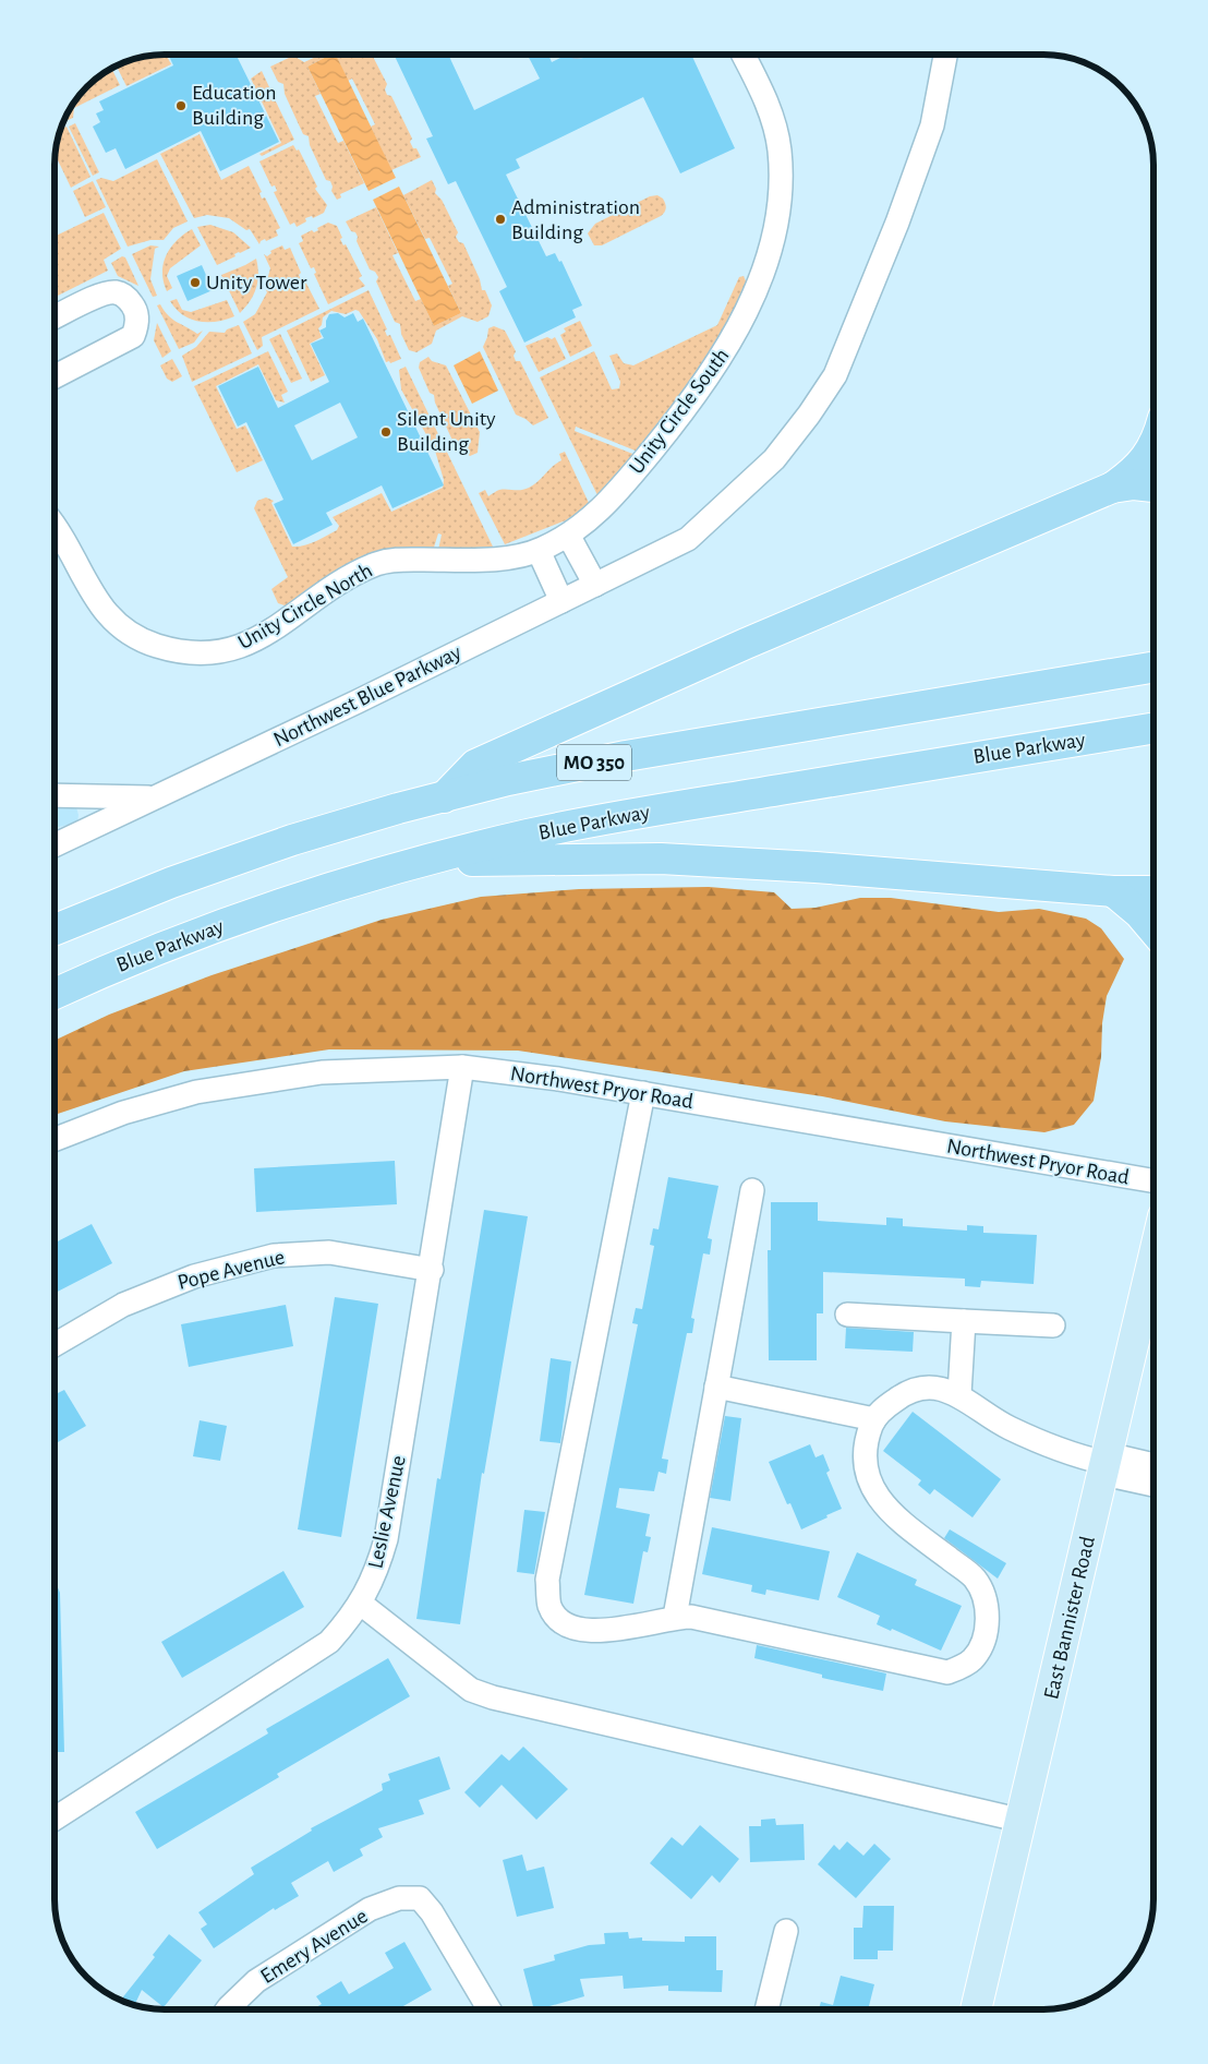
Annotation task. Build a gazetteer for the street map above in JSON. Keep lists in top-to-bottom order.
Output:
{
  "streets": {
    "highway": ["Blue Parkway", "MO 350"],
    "main road": ["East Bannister Road"],
    "street": [
      "Unity Circle South",
      "Unity Circle North",
      "Northwest Blue Parkway",
      "Northwest Pryor Road",
      "Pope Avenue",
      "Leslie Avenue",
      "Emery Avenue"
    ]
  },
  "crossings": [
    ["Unity Circle South", "Unity Circle North"],
    ["Northwest Pryor Road", "Leslie Avenue"],
    ["Pope Avenue", "Leslie Avenue"]
  ],
  "places": [
    "Education Building",
    "Administration Building",
    "Unity Tower",
    "Silent Unity Building"
  ]
}
